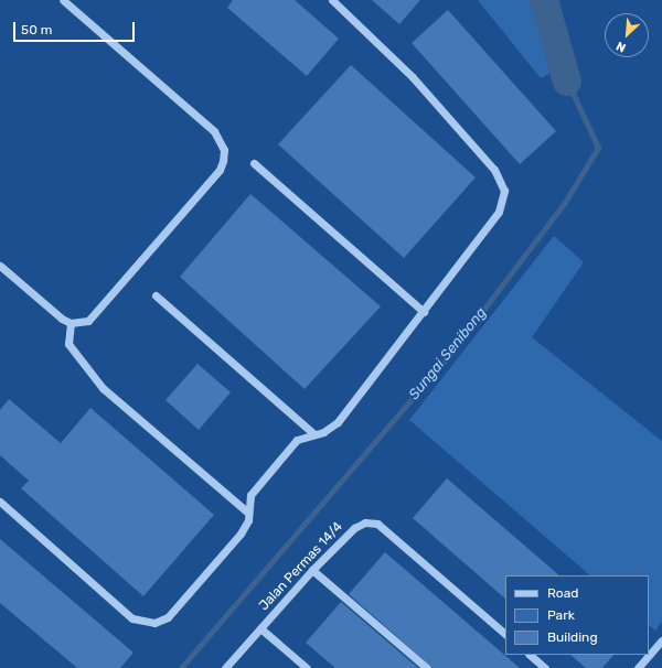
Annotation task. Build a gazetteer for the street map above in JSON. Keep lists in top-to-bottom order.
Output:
{
  "streets": {
    "street": ["Jalan Permas 14/4"]
  },
  "water": ["Sungai Senibong"],
  "legend": ["Road", "Park", "Building"],
  "scale_bar": "50 m",
  "north": "bottom left"
}
